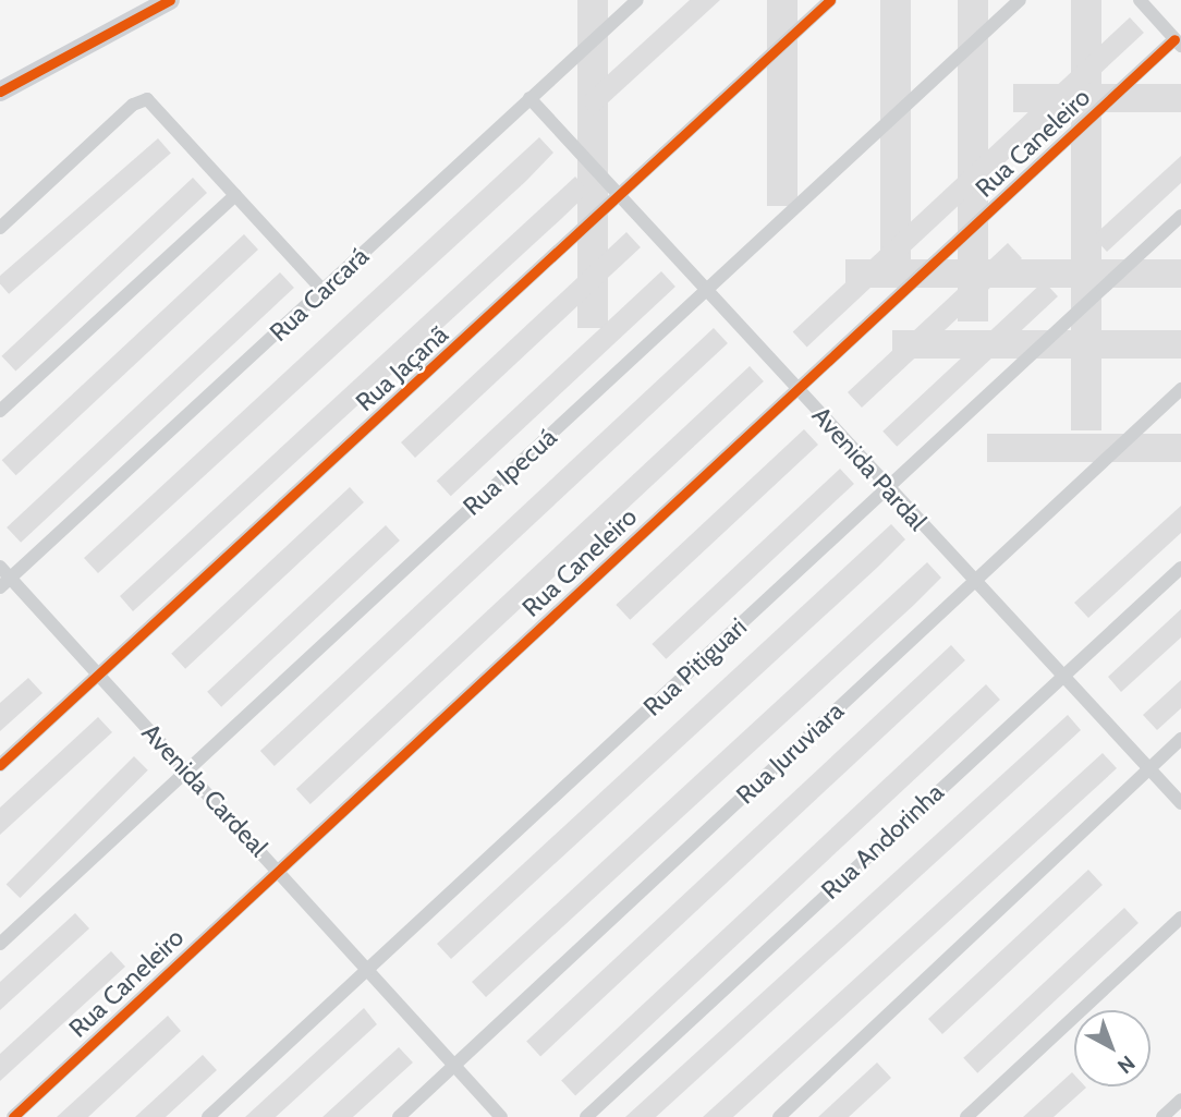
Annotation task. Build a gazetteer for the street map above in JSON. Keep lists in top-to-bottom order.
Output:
{
  "streets": {
    "street": [
      "Rua Caneleiro",
      "Rua Carcará",
      "Rua Jaçanã",
      "Avenida Pardal",
      "Rua Ipecuá",
      "Rua Pitiguari",
      "Rua Juruviara",
      "Avenida Cardeal",
      "Rua Andorinha"
    ]
  },
  "crossings": [
    ["Rua Caneleiro", "Avenida Pardal"],
    ["Rua Caneleiro", "Avenida Cardeal"],
    ["Rua Carcará", "Avenida Pardal"],
    ["Rua Carcará", "Avenida Cardeal"],
    ["Rua Jaçanã", "Avenida Pardal"],
    ["Rua Jaçanã", "Avenida Cardeal"],
    ["Avenida Pardal", "Rua Ipecuá"],
    ["Avenida Pardal", "Rua Pitiguari"],
    ["Avenida Pardal", "Rua Juruviara"],
    ["Avenida Pardal", "Rua Andorinha"],
    ["Rua Ipecuá", "Avenida Cardeal"],
    ["Rua Pitiguari", "Avenida Cardeal"],
    ["Rua Juruviara", "Avenida Cardeal"]
  ],
  "north": "bottom right"
}
